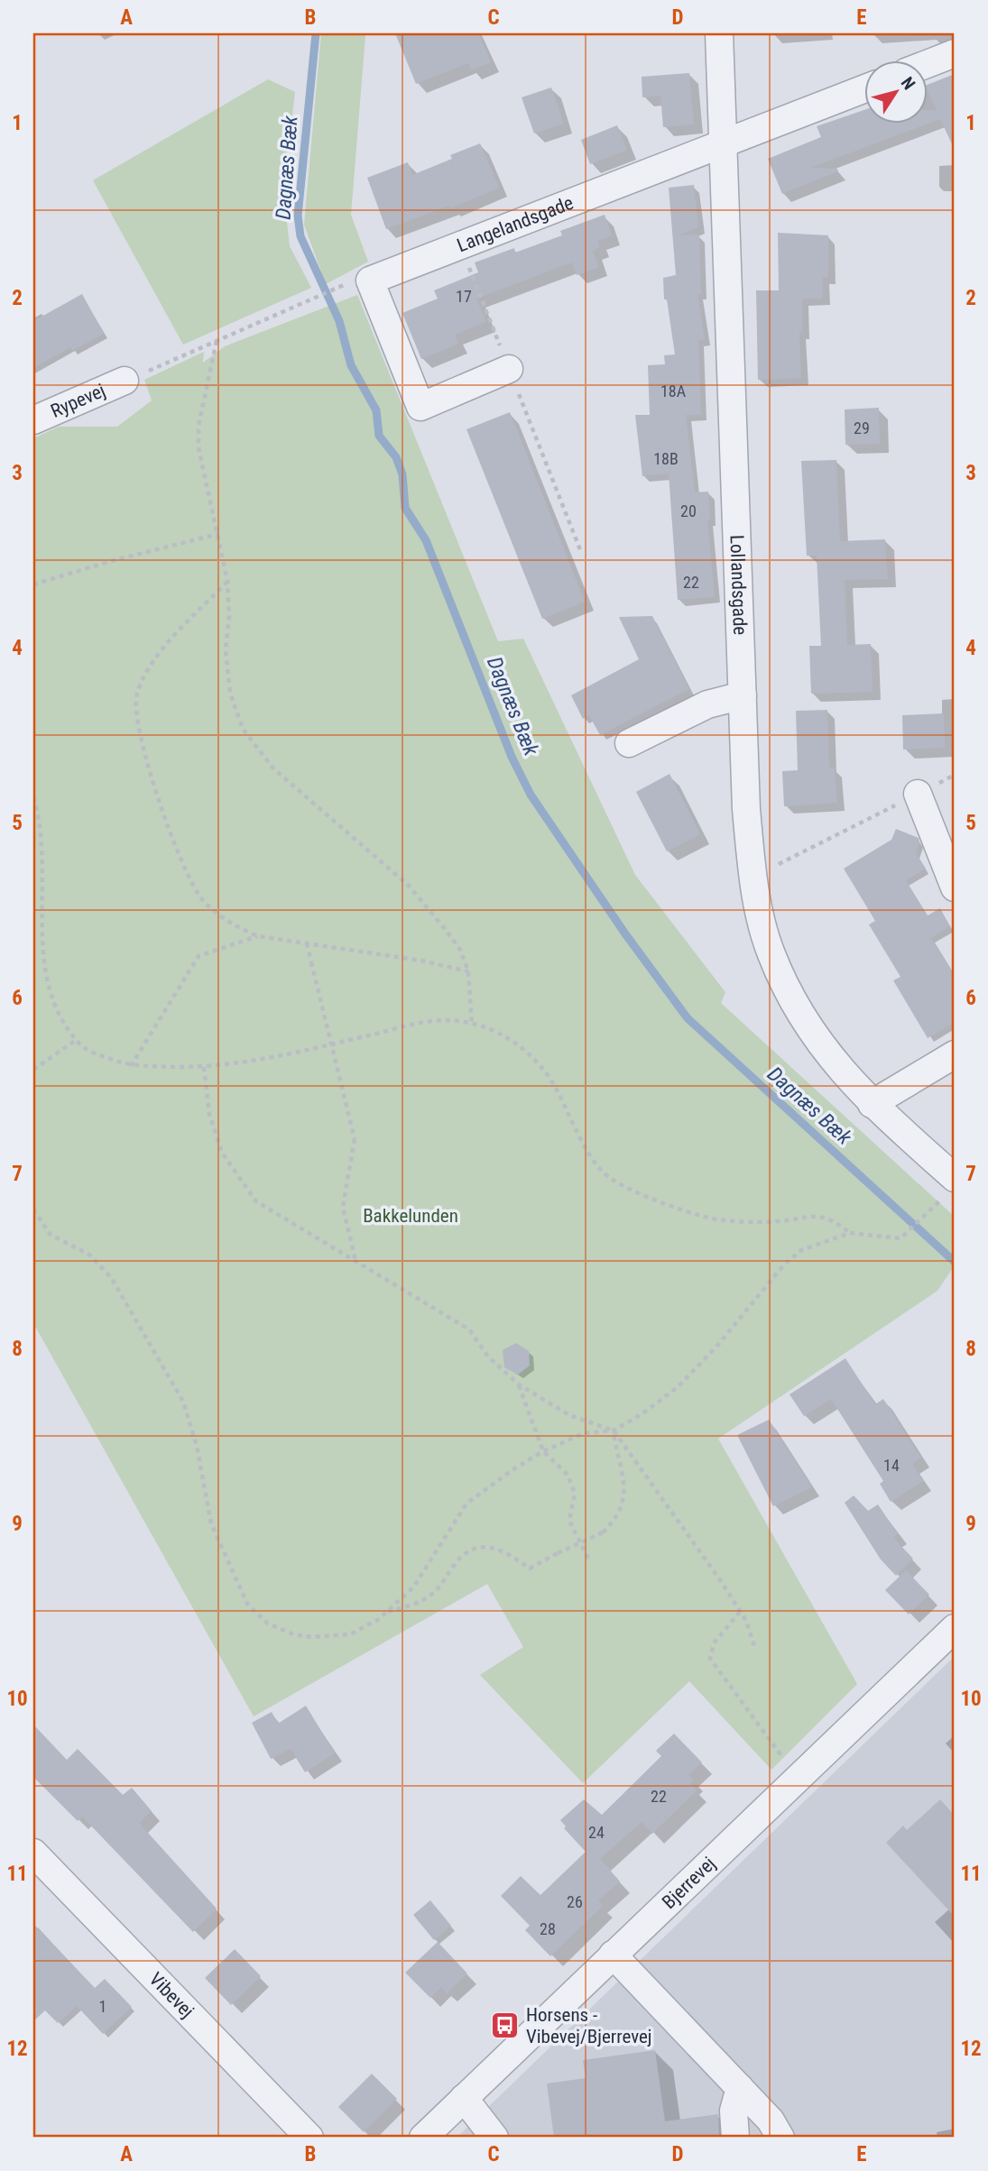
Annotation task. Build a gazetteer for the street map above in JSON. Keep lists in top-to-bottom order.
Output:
{
  "streets": {
    "street": [
      "Langelandsgade",
      "Rypevej",
      "Lollandsgade",
      "Bjerrevej",
      "Vibevej"
    ]
  },
  "crossings": [
    ["Langelandsgade", "Lollandsgade"]
  ],
  "water": ["Dagnæs Bæk"],
  "parks": ["Bakkelunden"],
  "places": {
    "bus stop": ["Horsens - Vibevej/Bjerrevej"]
  },
  "house_numbers": [
    "17",
    "18A",
    "29",
    "18B",
    "20",
    "22",
    "14",
    "22",
    "24",
    "26",
    "28",
    "1"
  ],
  "north": "top right",
  "grid": {
    "columns": [
      "A",
      "B",
      "C",
      "D",
      "E"
    ],
    "rows": [
      "1",
      "2",
      "3",
      "4",
      "5",
      "6",
      "7",
      "8",
      "9",
      "10",
      "11",
      "12"
    ]
  }
}
